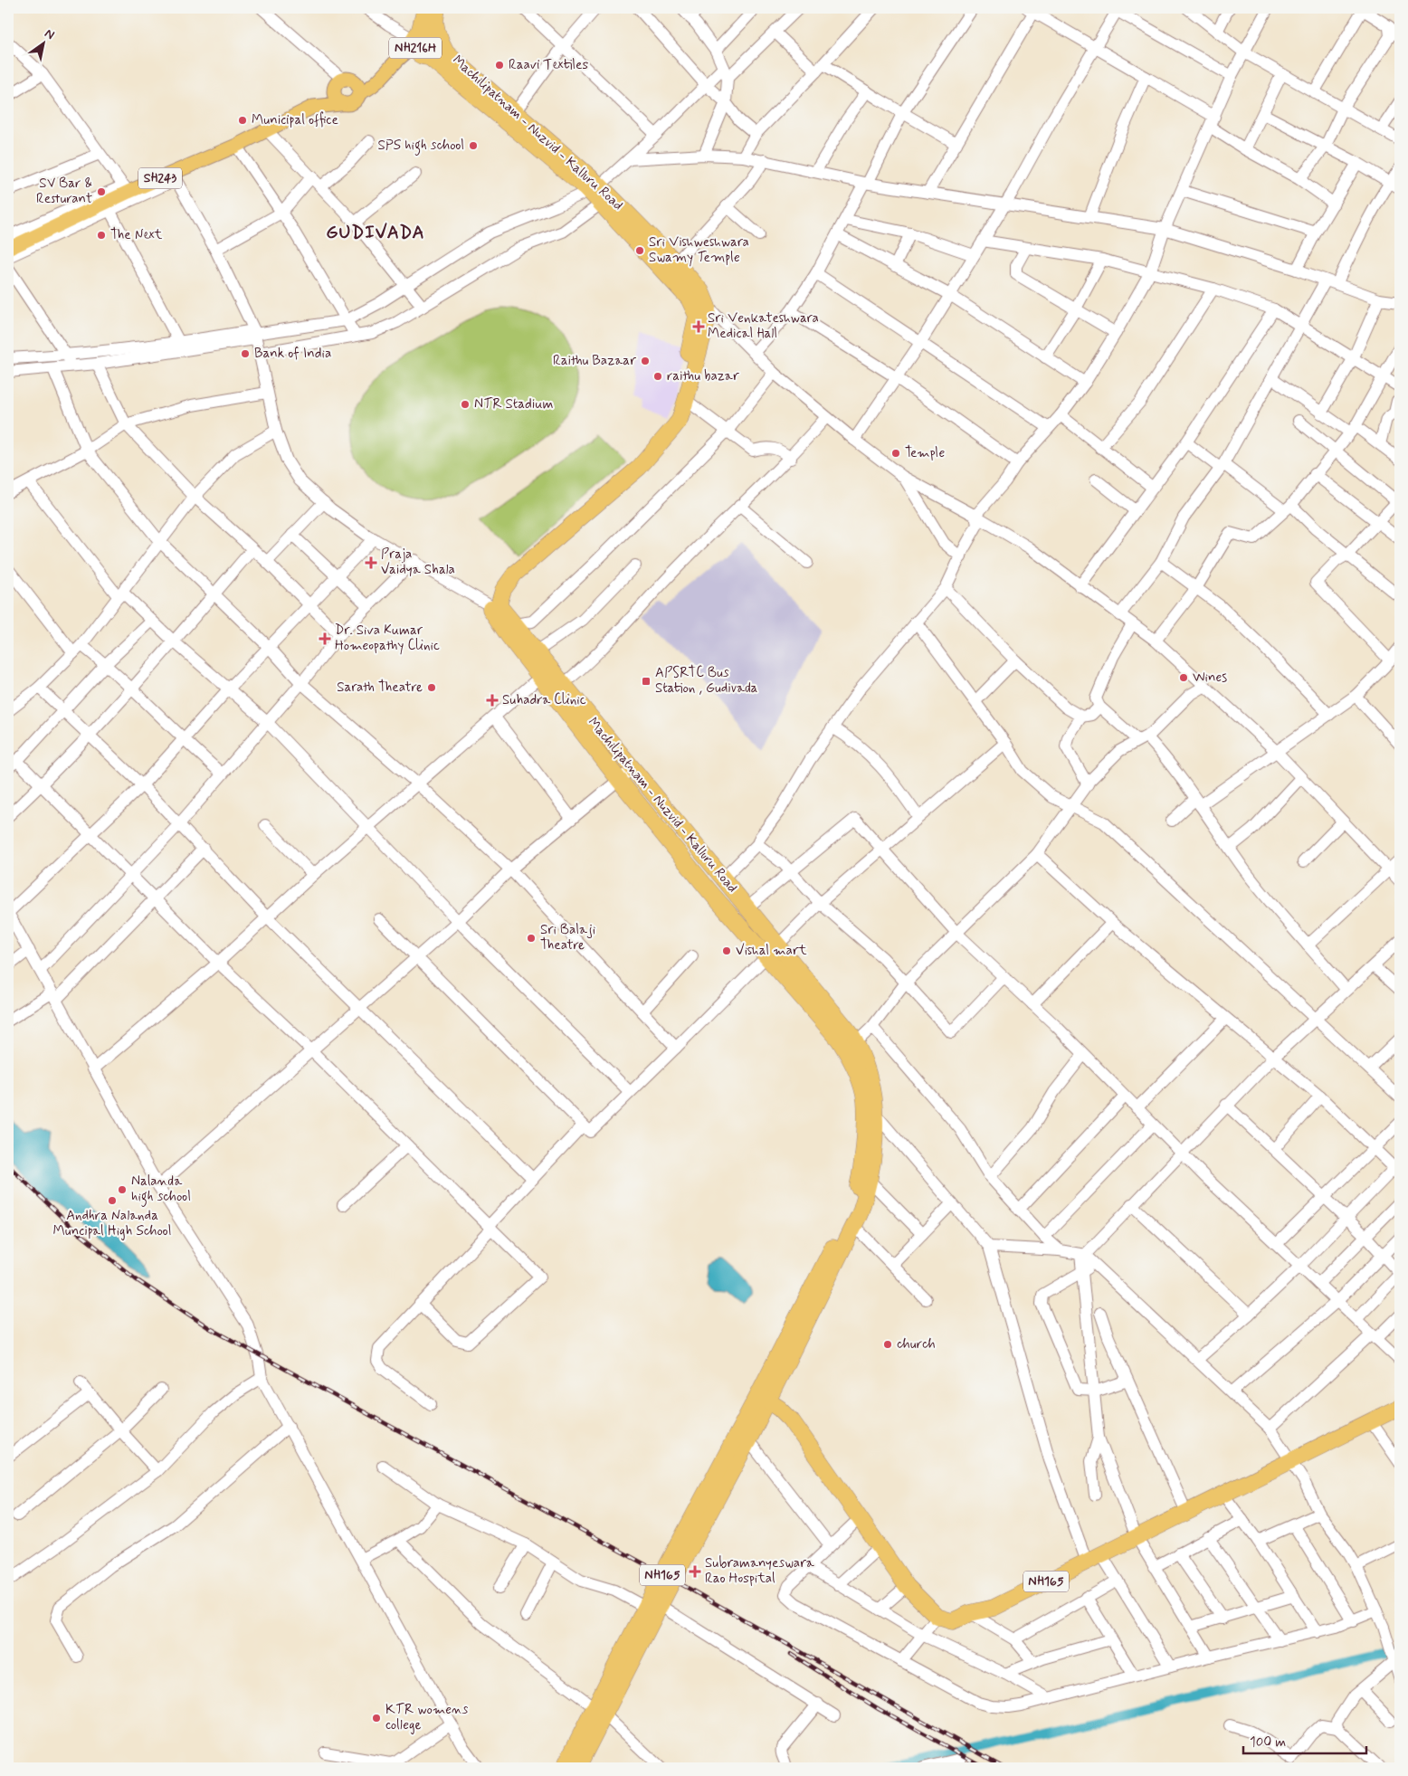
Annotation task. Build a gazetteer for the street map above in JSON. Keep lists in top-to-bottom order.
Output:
{
  "streets": {
    "highway": ["NH216H", "Machilipatnam - Nuzvid - Kalluru Road", "NH165"],
    "main road": ["SH243"]
  },
  "crossings": [
    ["NH216H", "Machilipatnam - Nuzvid - Kalluru Road"],
    ["NH216H", "SH243"],
    ["Machilipatnam - Nuzvid - Kalluru Road", "SH243"],
    ["Machilipatnam - Nuzvid - Kalluru Road", "NH165"]
  ],
  "districts": ["GUDIVADA"],
  "places": {
    "other": [
      "Raavi Textiles",
      "Municipal office",
      "SPS high school",
      "SV Bar & Resturant",
      "The Next",
      "Sri Vishweshwara Swamy Temple",
      "Bank of India",
      "Raithu Bazaar",
      "raithu bazar",
      "NTR Stadium",
      "Temple",
      "Wines",
      "Sarath Theatre",
      "Sri Balaji Theatre",
      "Vishal mart",
      "Nalanda high school",
      "Andhra Nalanda Muncipal High School",
      "church",
      "KTR womens college"
    ],
    "health": [
      "Sri Venkateshwara Medical Hall",
      "Praja Vaidya Shala",
      "Dr. Siva Kumar Homeopathy Clinic",
      "Suhadra Clinic",
      "Subramanyeswara Rao Hospital"
    ],
    "transit": ["APSRTC Bus Station , Gudivada"]
  },
  "scale_bar": "100 m",
  "north": "top right"
}
